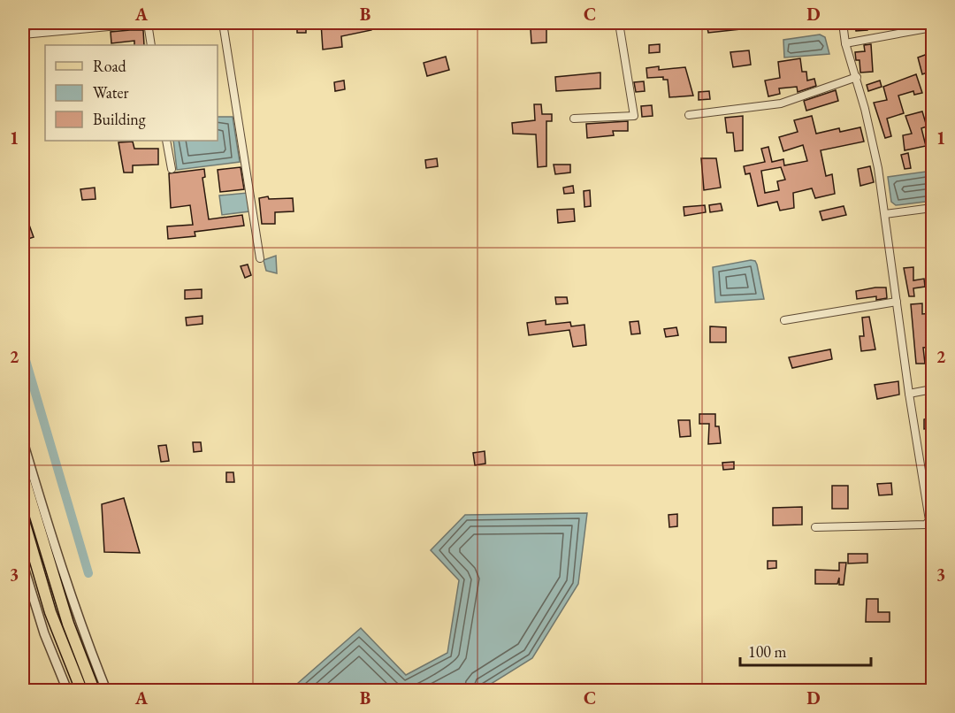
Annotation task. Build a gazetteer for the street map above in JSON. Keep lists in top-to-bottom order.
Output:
{
  "legend": ["Road", "Water", "Building"],
  "scale_bar": "100 m",
  "grid": {
    "columns": [
      "A",
      "B",
      "C",
      "D"
    ],
    "rows": ["1", "2", "3"]
  }
}
